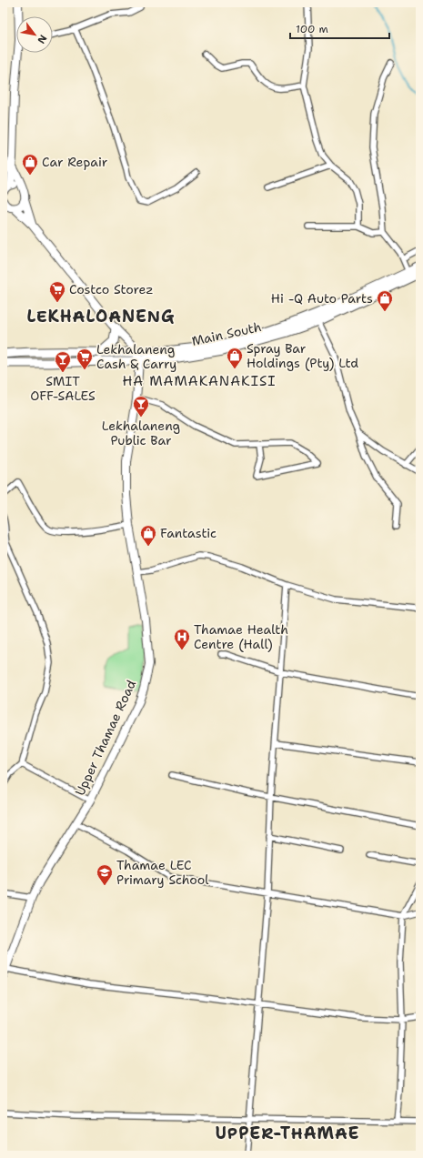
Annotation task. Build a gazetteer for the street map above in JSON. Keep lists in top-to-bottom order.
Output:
{
  "streets": {
    "main road": ["Main South"],
    "street": ["Upper Thamae Road"]
  },
  "crossings": [
    ["Main South", "Upper Thamae Road"]
  ],
  "districts": ["LEKHALOANENG", "HA MAMAKANAKISI", "UPPER-THAMAE"],
  "places": {
    "shop": [
      "Car Repair",
      "Hi -Q Auto Parts",
      "Spray Bar Holdings (Pty) Ltd",
      "Fantastic"
    ],
    "supermarket": ["Costco Storez", "Lekhalaneng Cash & Carry"],
    "bar": ["SMIT OFF-SALES", "Lekhalaneng Public Bar"],
    "hospital": ["Thamae Health Centre (Hall)"],
    "school or university": ["Thamae LEC Primary School"]
  },
  "scale_bar": "100 m",
  "north": "bottom right"
}
